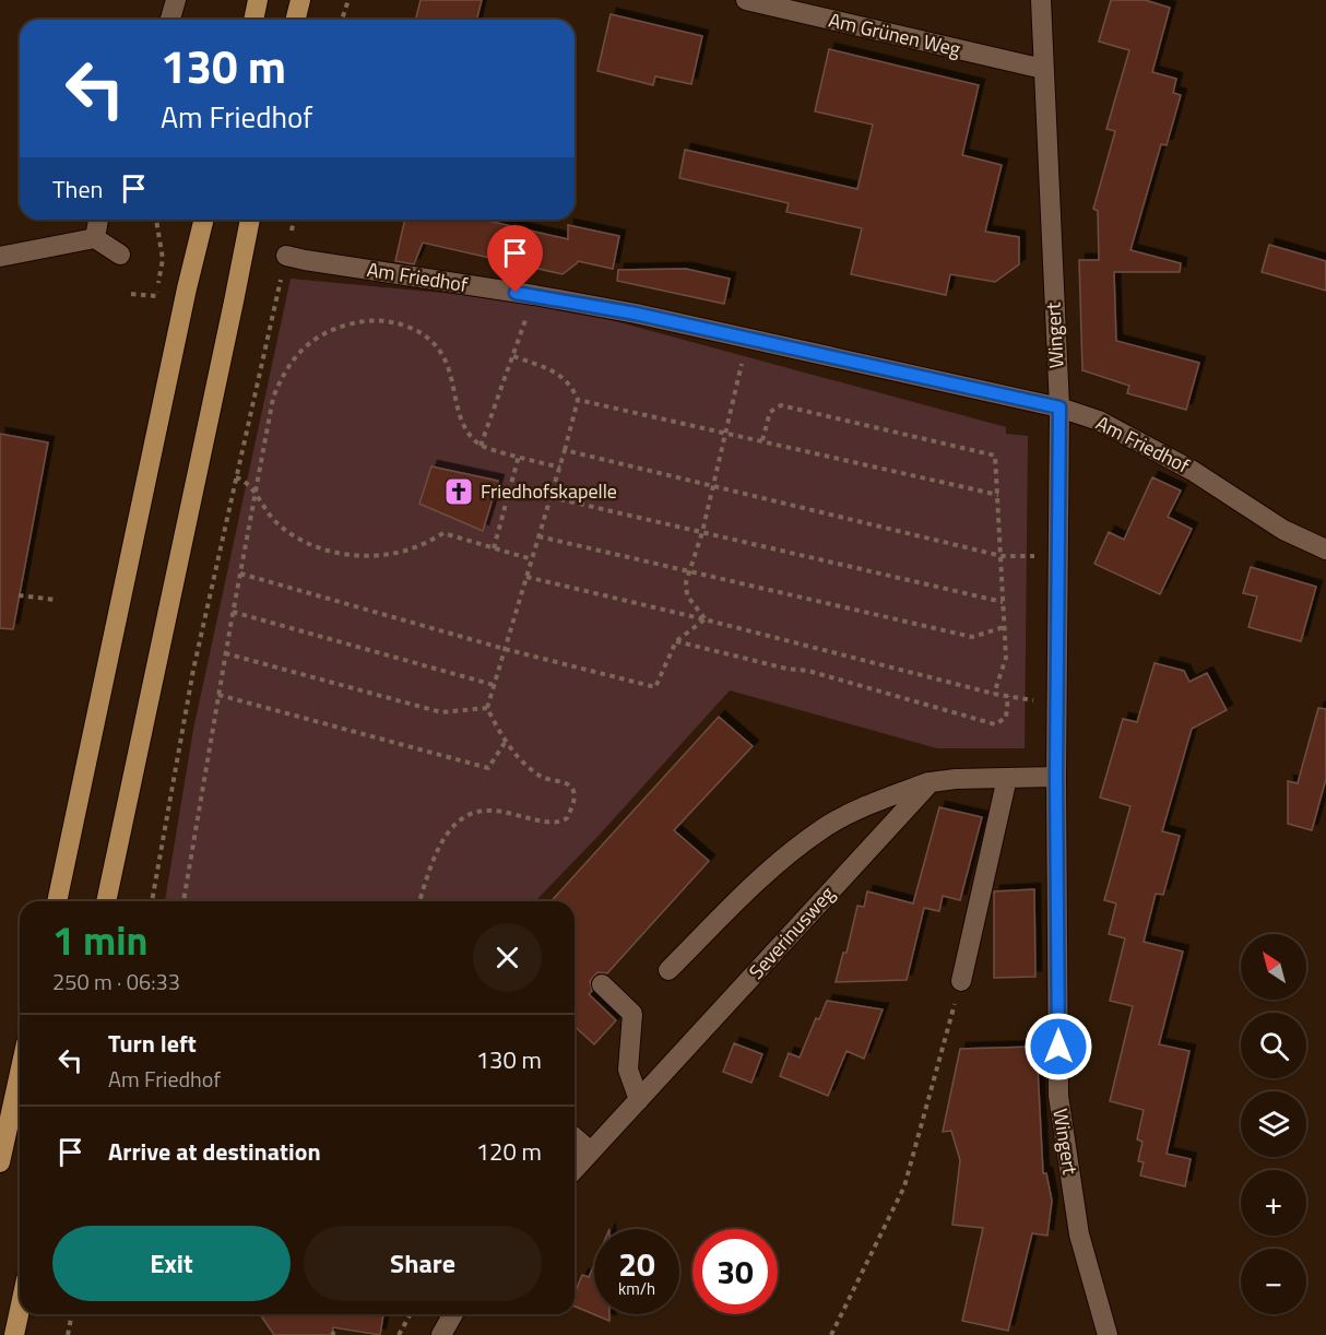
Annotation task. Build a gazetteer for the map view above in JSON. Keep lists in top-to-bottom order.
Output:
{
  "streets": {
    "street": [
      "Am Grünen Weg",
      "Am Friedhof",
      "Wingert",
      "Severinusweg"
    ]
  },
  "crossings": [
    ["Am Grünen Weg", "Wingert"],
    ["Am Friedhof", "Wingert"]
  ],
  "places": {
    "church": ["Friedhofskapelle"]
  },
  "north": "top left",
  "page": {
    "turn": ["130 m", "Am Friedhof"],
    "then": "Then",
    "heading": ["1 min", "250 m · 06:33"],
    "map_buttons": ["+", "−"],
    "list": [
      {
        "name": "Turn left",
        "note": "Am Friedhof",
        "value": "130 m"
      },
      {
        "name": "Arrive at destination",
        "value": "120 m"
      }
    ],
    "buttons": ["Exit", "Share"],
    "speed": "20 km/h",
    "limit": "30"
  }
}
